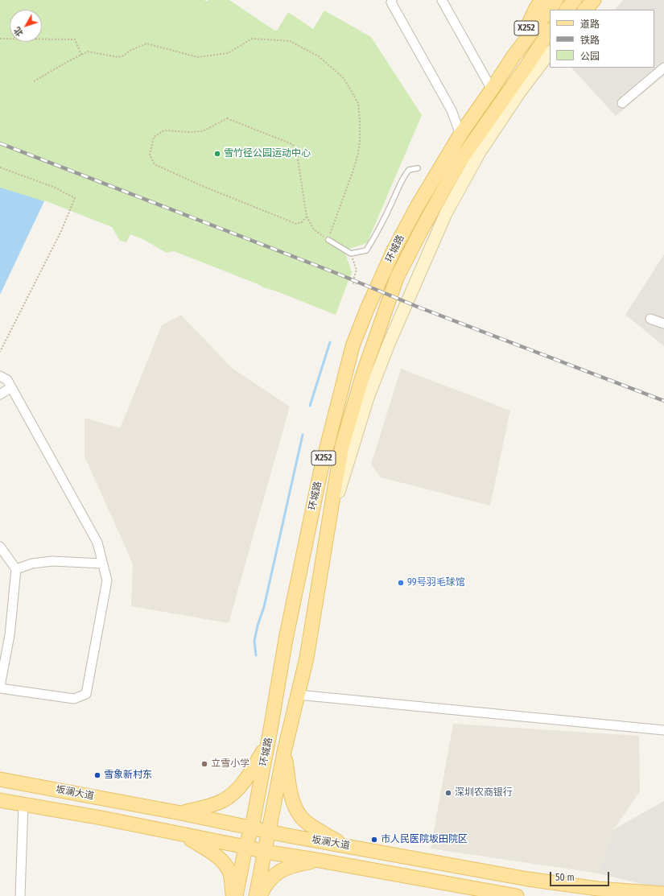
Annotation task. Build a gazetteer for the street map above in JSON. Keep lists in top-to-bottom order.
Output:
{
  "streets": {
    "main road": ["X252", "环城路", "坂澜大道"]
  },
  "crossings": [
    ["X252", "环城路"],
    ["环城路", "坂澜大道"]
  ],
  "places": [
    "雪竹径公园运动中心",
    "99号羽毛球馆",
    "立雪小学",
    "雪象新村东",
    "深圳农商银行",
    "市人民医院坂田院区"
  ],
  "legend": ["道路", "铁路", "公园"],
  "scale_bar": "50 m",
  "north": "bottom left"
}
